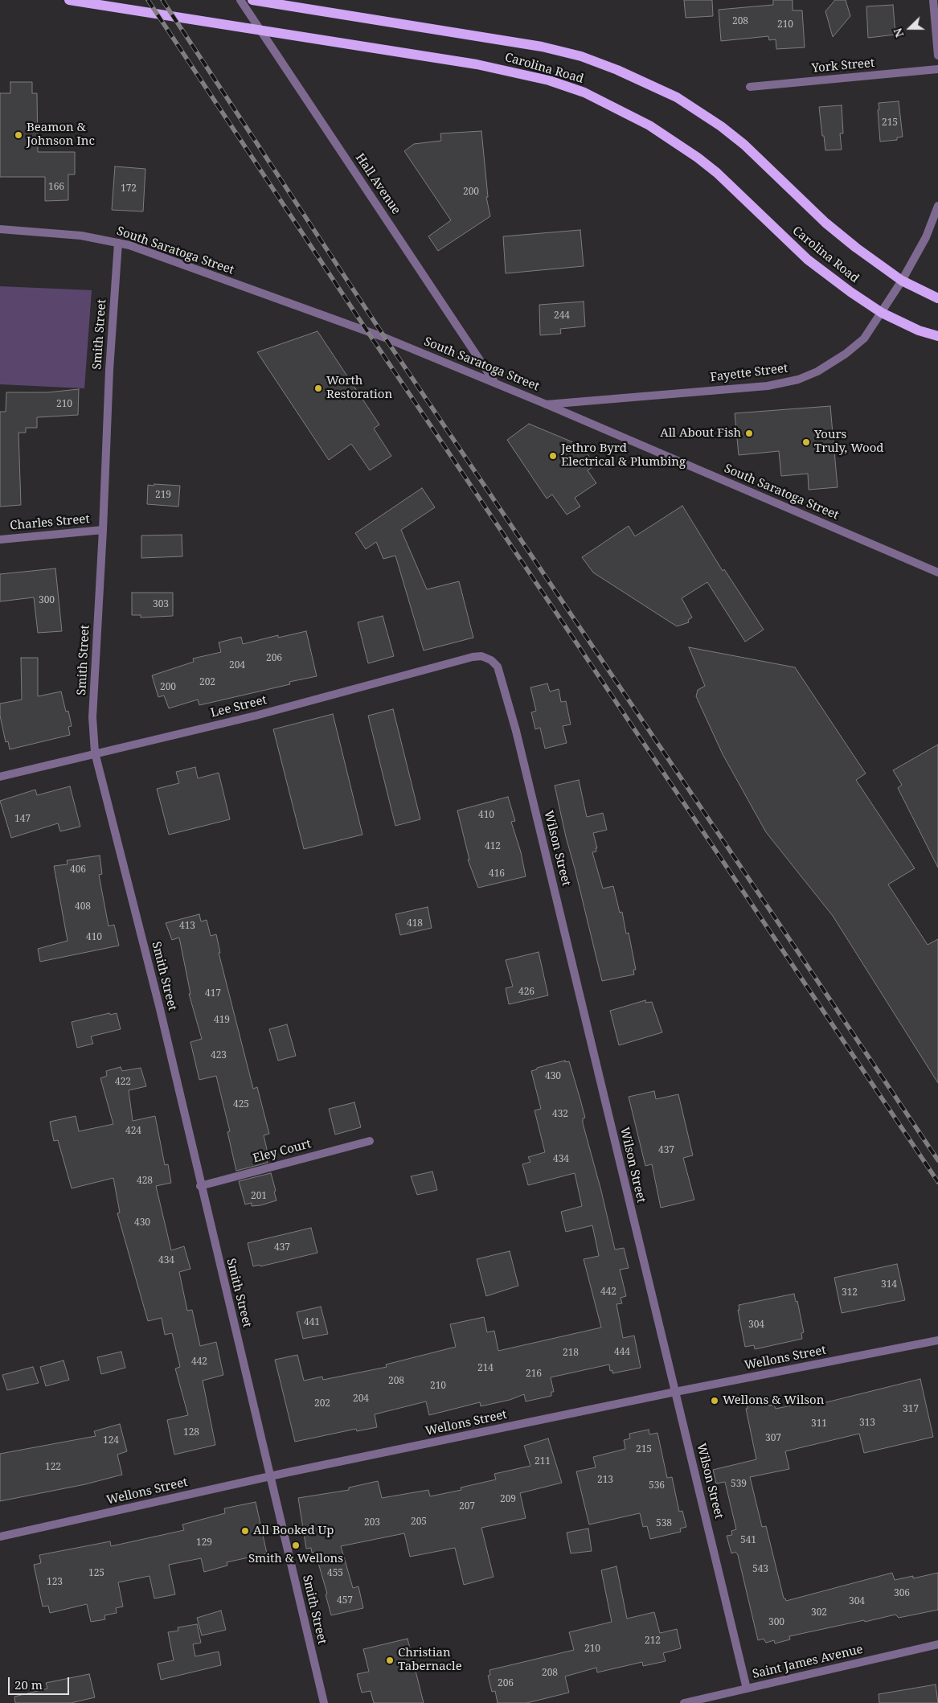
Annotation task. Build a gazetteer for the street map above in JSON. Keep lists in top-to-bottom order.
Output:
{
  "streets": {
    "main road": ["Carolina Road"],
    "street": [
      "York Street",
      "Hall Avenue",
      "South Saratoga Street",
      "Smith Street",
      "Fayette Street",
      "Charles Street",
      "Lee Street",
      "Wilson Street",
      "Eley Court",
      "Wellons Street",
      "Saint James Avenue"
    ]
  },
  "crossings": [
    ["Carolina Road", "Fayette Street"],
    ["Hall Avenue", "South Saratoga Street"],
    ["South Saratoga Street", "Smith Street"],
    ["South Saratoga Street", "Fayette Street"],
    ["Smith Street", "Charles Street"],
    ["Smith Street", "Lee Street"],
    ["Smith Street", "Eley Court"],
    ["Smith Street", "Wellons Street"],
    ["Lee Street", "Wilson Street"],
    ["Wilson Street", "Wellons Street"],
    ["Wilson Street", "Saint James Avenue"]
  ],
  "places": [
    "Beamon & Johnson Inc",
    "Worth Restoration",
    "All About Fish",
    "Yours Truly, Wood",
    "Jethro Byrd Electrical & Plumbing",
    "Wellons & Wilson",
    "All Booked Up",
    "Smith & Wellons",
    "Christian Tabernacle"
  ],
  "house_numbers": [
    "208",
    "210",
    "215",
    "166",
    "172",
    "200",
    "244",
    "210",
    "219",
    "300",
    "303",
    "206",
    "204",
    "202",
    "200",
    "410",
    "147",
    "412",
    "406",
    "416",
    "408",
    "418",
    "413",
    "410",
    "426",
    "417",
    "419",
    "423",
    "430",
    "422",
    "425",
    "432",
    "424",
    "437",
    "434",
    "428",
    "201",
    "430",
    "437",
    "434",
    "314",
    "442",
    "312",
    "441",
    "304",
    "444",
    "218",
    "442",
    "214",
    "216",
    "208",
    "210",
    "204",
    "202",
    "317",
    "313",
    "311",
    "128",
    "307",
    "124",
    "215",
    "211",
    "122",
    "213",
    "539",
    "536",
    "209",
    "207",
    "205",
    "203",
    "538",
    "541",
    "129",
    "543",
    "125",
    "455",
    "123",
    "306",
    "457",
    "304",
    "302",
    "300",
    "212",
    "210",
    "208",
    "206"
  ],
  "scale_bar": "20 m",
  "north": "left"
}
